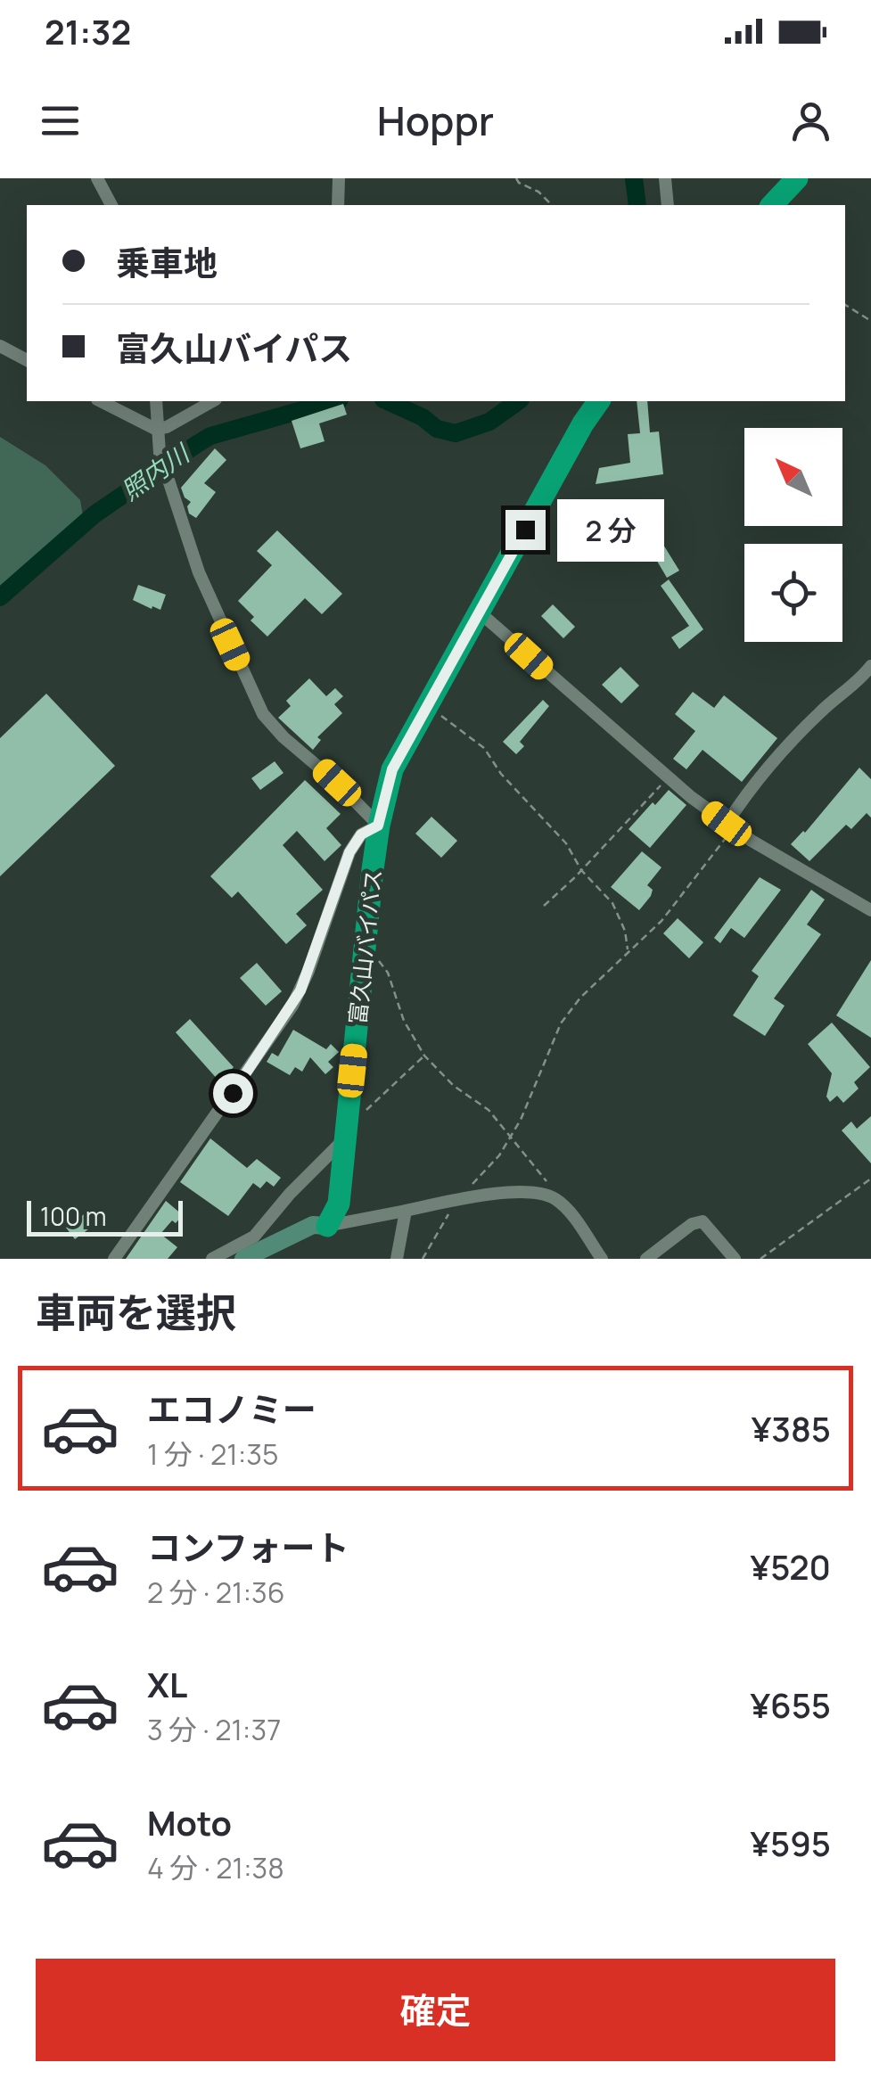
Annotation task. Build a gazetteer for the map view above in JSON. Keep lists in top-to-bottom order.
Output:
{
  "streets": {
    "highway": ["富久山バイパス"]
  },
  "water": ["照内川"],
  "scale_bar": "100 m",
  "north": "top left",
  "page": {
    "status": "21:32",
    "header": "Hoppr",
    "banner": ["乗車地", "富久山バイパス"],
    "bubble": "2 分",
    "scale": "100 m",
    "heading": "車両を選択",
    "list": [
      {
        "name": "エコノミー",
        "note": "1 分 · 21:35",
        "value": "¥385"
      },
      {
        "name": "コンフォート",
        "note": "2 分 · 21:36",
        "value": "¥520"
      },
      {
        "name": "XL",
        "note": "3 分 · 21:37",
        "value": "¥655"
      },
      {
        "name": "Moto",
        "note": "4 分 · 21:38",
        "value": "¥595"
      }
    ],
    "buttons": "確定"
  }
}
